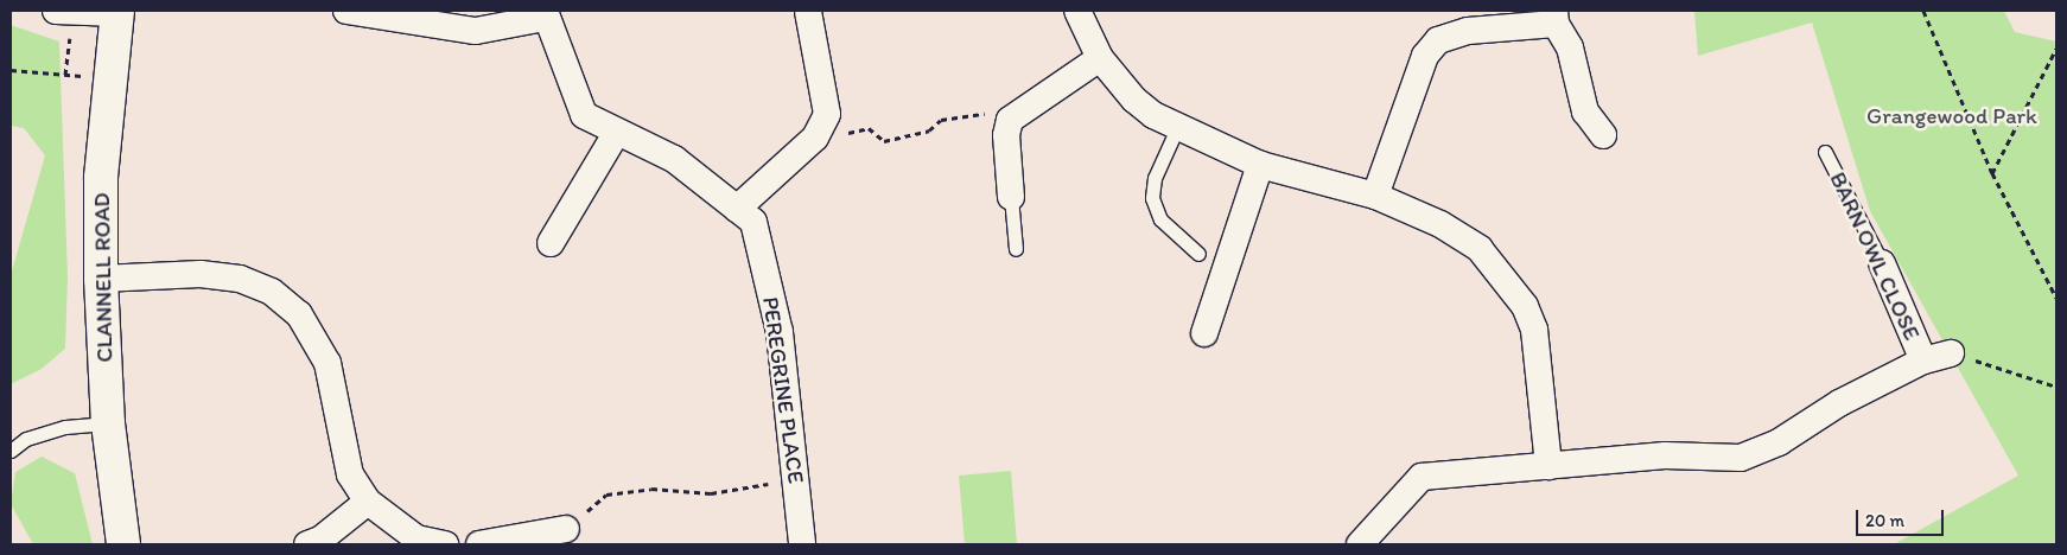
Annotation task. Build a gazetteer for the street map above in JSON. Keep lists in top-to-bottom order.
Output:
{
  "streets": {
    "street": ["BARN OWL CLOSE", "CLANNELL ROAD", "PEREGRINE PLACE"]
  },
  "parks": ["Grangewood Park"],
  "scale_bar": "20 m"
}
